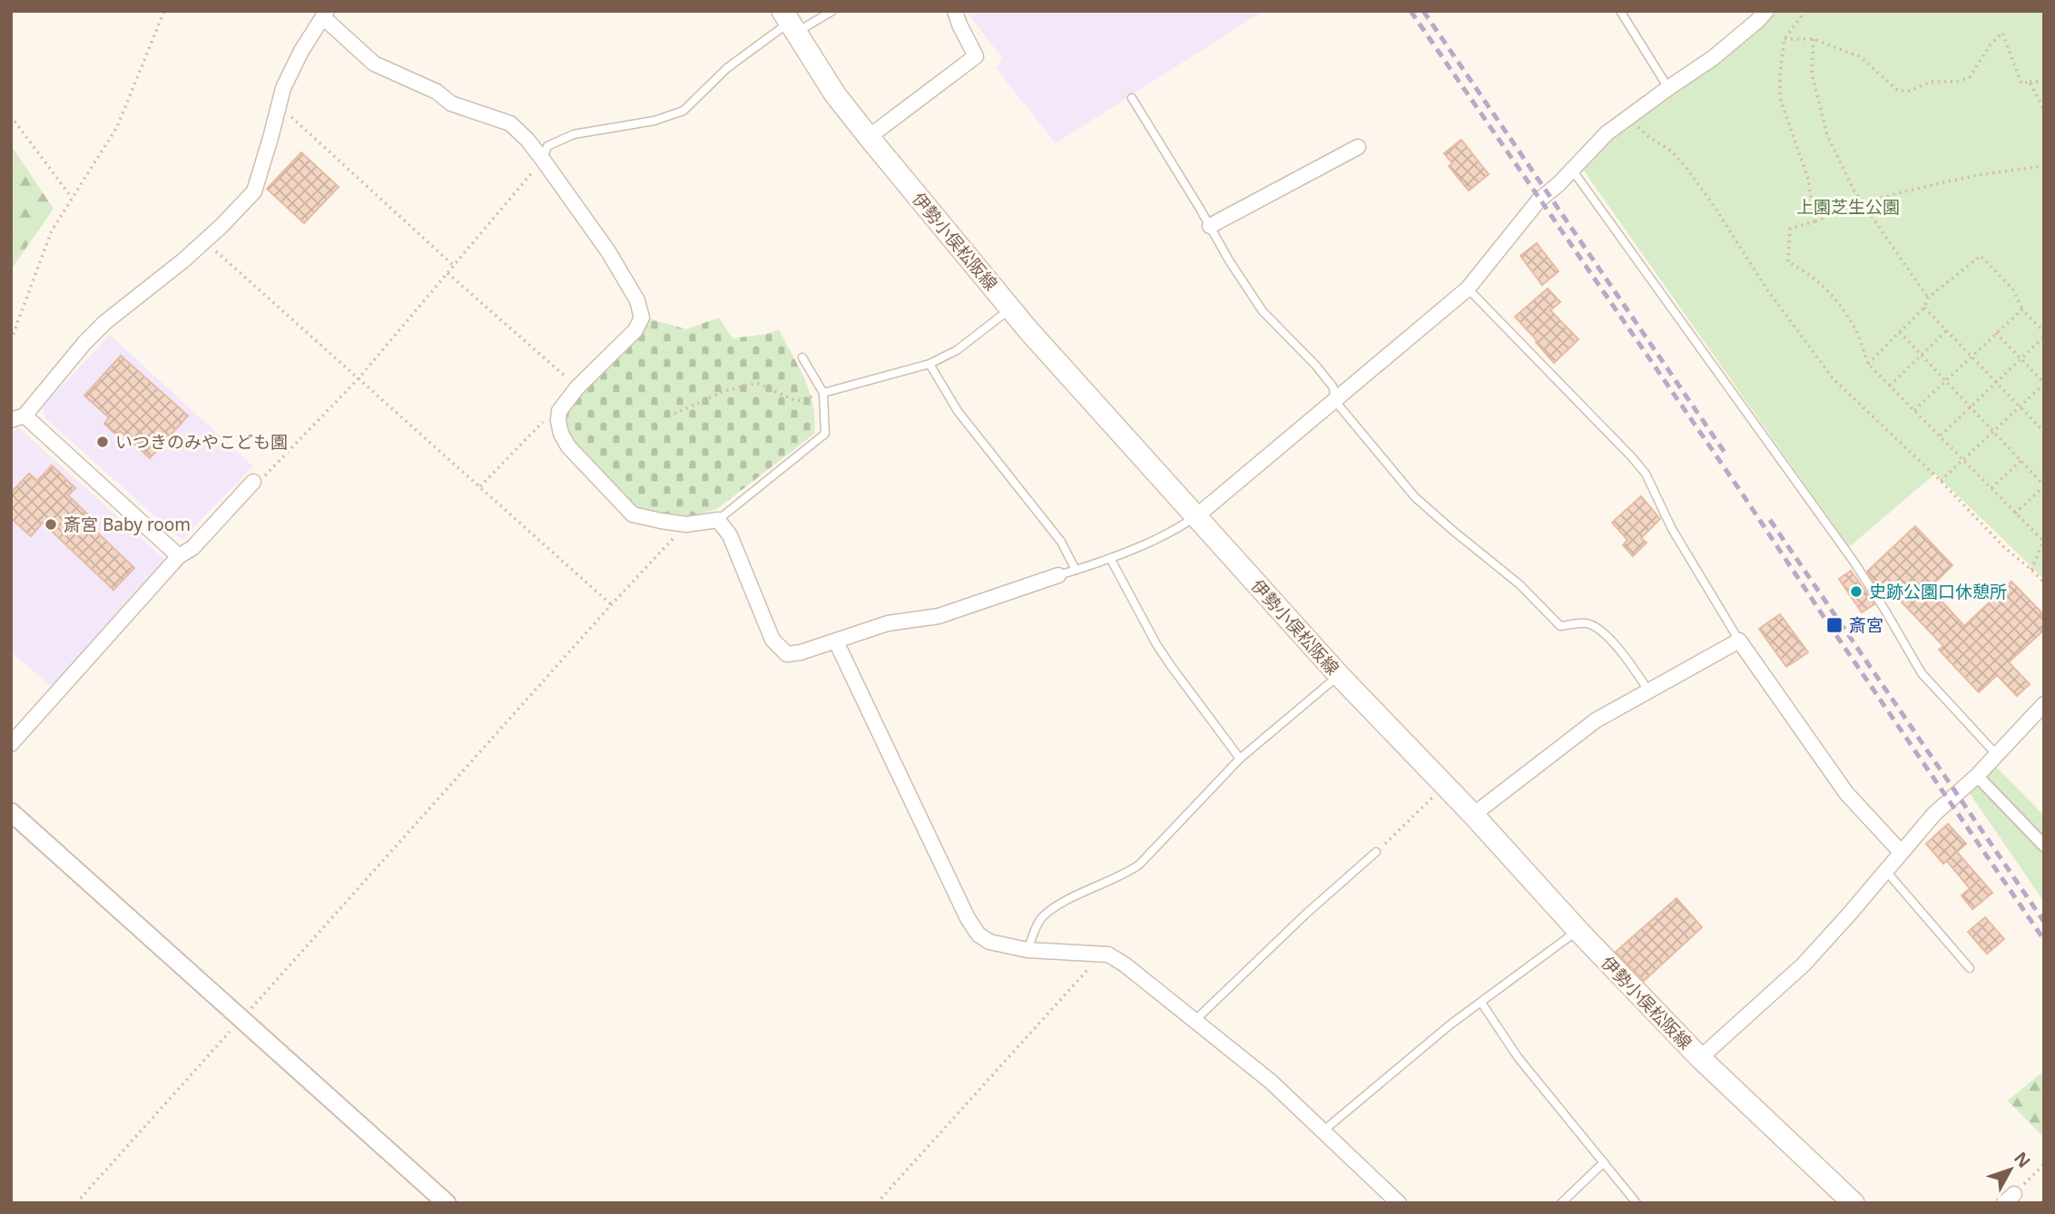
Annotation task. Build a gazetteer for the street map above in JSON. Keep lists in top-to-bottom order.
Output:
{
  "streets": {
    "main road": ["伊勢小俣松阪線"]
  },
  "parks": ["上園芝生公園"],
  "places": {
    "other": ["いつきのみやこども園", "斎宮 Baby room", "史跡公園口休憩所"],
    "transit": ["斎宮"]
  },
  "north": "top right"
}
